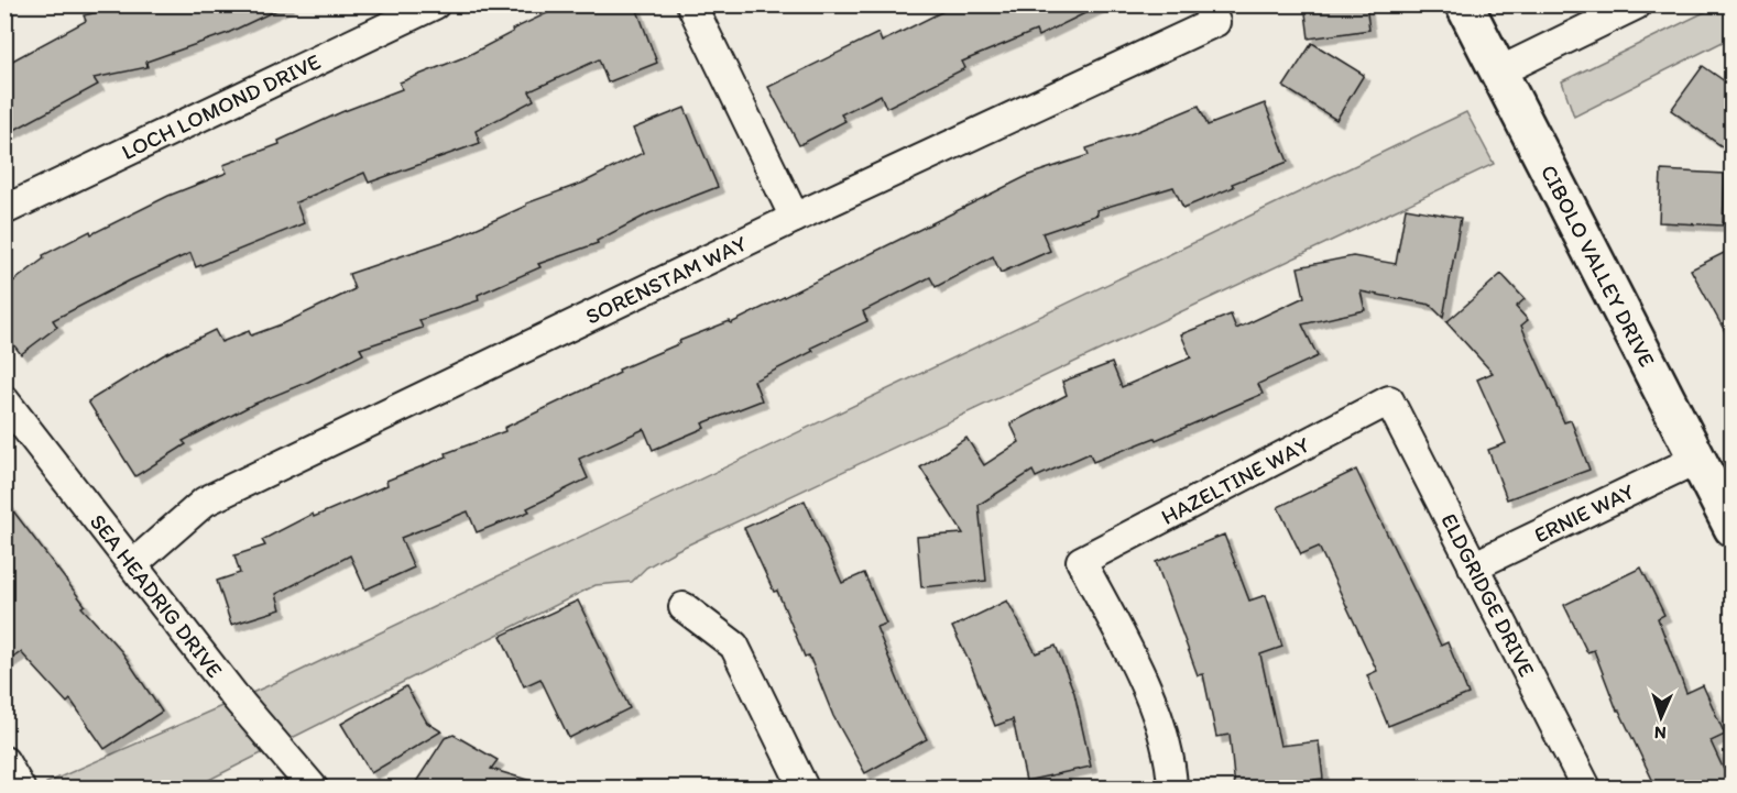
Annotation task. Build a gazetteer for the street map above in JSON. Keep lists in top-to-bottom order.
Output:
{
  "streets": {
    "main road": ["CIBOLO VALLEY DRIVE"],
    "street": [
      "LOCH LOMOND DRIVE",
      "SORENSTAM WAY",
      "HAZELTINE WAY",
      "ERNIE WAY",
      "ELDGRIDGE DRIVE",
      "SEA HEADRIG DRIVE"
    ]
  },
  "crossings": [
    ["CIBOLO VALLEY DRIVE", "ERNIE WAY"],
    ["SORENSTAM WAY", "SEA HEADRIG DRIVE"],
    ["HAZELTINE WAY", "ELDGRIDGE DRIVE"],
    ["ERNIE WAY", "ELDGRIDGE DRIVE"]
  ],
  "north": "bottom"
}
